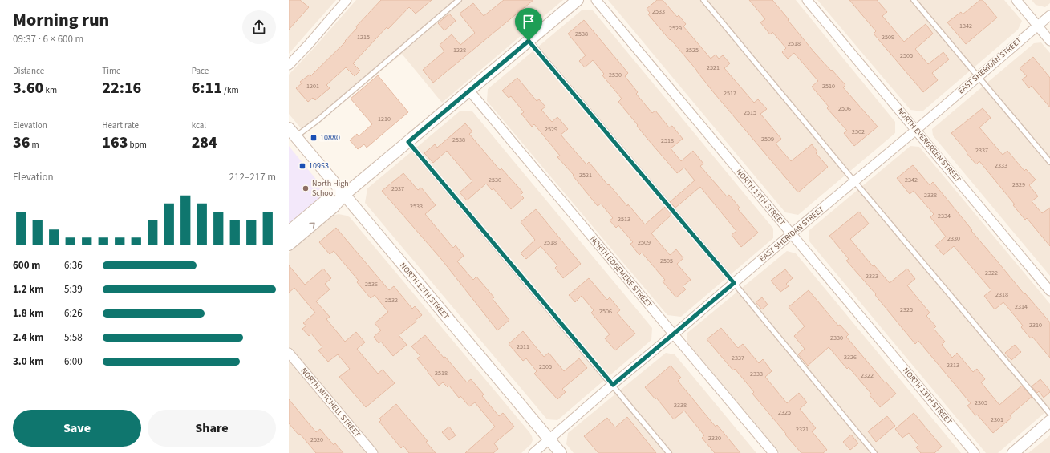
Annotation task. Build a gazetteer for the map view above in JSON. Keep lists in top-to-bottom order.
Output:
{
  "streets": {
    "street": [
      "EAST SHERIDAN STREET",
      "NORTH EVERGREEN STREET",
      "NORTH 13TH STREET",
      "NORTH EDGEMERE STREET",
      "NORTH 12TH STREET",
      "NORTH MITCHELL STREET"
    ]
  },
  "crossings": [
    ["EAST SHERIDAN STREET", "NORTH EVERGREEN STREET"],
    ["EAST SHERIDAN STREET", "NORTH 13TH STREET"],
    ["EAST SHERIDAN STREET", "NORTH EDGEMERE STREET"],
    ["EAST SHERIDAN STREET", "NORTH 12TH STREET"]
  ],
  "places": {
    "transit": ["10880", "10953"],
    "other": ["North High School"]
  },
  "house_numbers": [
    "2533",
    "1342",
    "2529",
    "2538",
    "1215",
    "2509",
    "2518",
    "1228",
    "2525",
    "2505",
    "2521",
    "2530",
    "1201",
    "2510",
    "2517",
    "2506",
    "2515",
    "1210",
    "2529",
    "2502",
    "2509",
    "2538",
    "2518",
    "2337",
    "2333",
    "2521",
    "2530",
    "2342",
    "2329",
    "2537",
    "2338",
    "2533",
    "2334",
    "2513",
    "2330",
    "2518",
    "2509",
    "2505",
    "2322",
    "2333",
    "2536",
    "2318",
    "2532",
    "2314",
    "2325",
    "2506",
    "2310",
    "2330",
    "2511",
    "2326",
    "2337",
    "2313",
    "2505",
    "2518",
    "2333",
    "2322",
    "2305",
    "2338",
    "2325",
    "2301",
    "2321",
    "2330",
    "2520"
  ],
  "page": {
    "heading": ["Morning run", "09:37 · 6 × 600 m"],
    "stats": [
      ["Distance", "3.60 km"],
      ["Time", "22:16"],
      ["Pace", "6:11 /km"],
      ["Elevation", "36 m"],
      ["Heart rate", "163 bpm"],
      ["kcal", "284"]
    ],
    "chart": ["Elevation", "212–217 m"],
    "list": [
      {
        "name": "600 m",
        "note": "6:36"
      },
      {
        "name": "1.2 km",
        "note": "5:39"
      },
      {
        "name": "1.8 km",
        "note": "6:26"
      },
      {
        "name": "2.4 km",
        "note": "5:58"
      },
      {
        "name": "3.0 km",
        "note": "6:00"
      }
    ],
    "buttons": ["Save", "Share"]
  }
}
